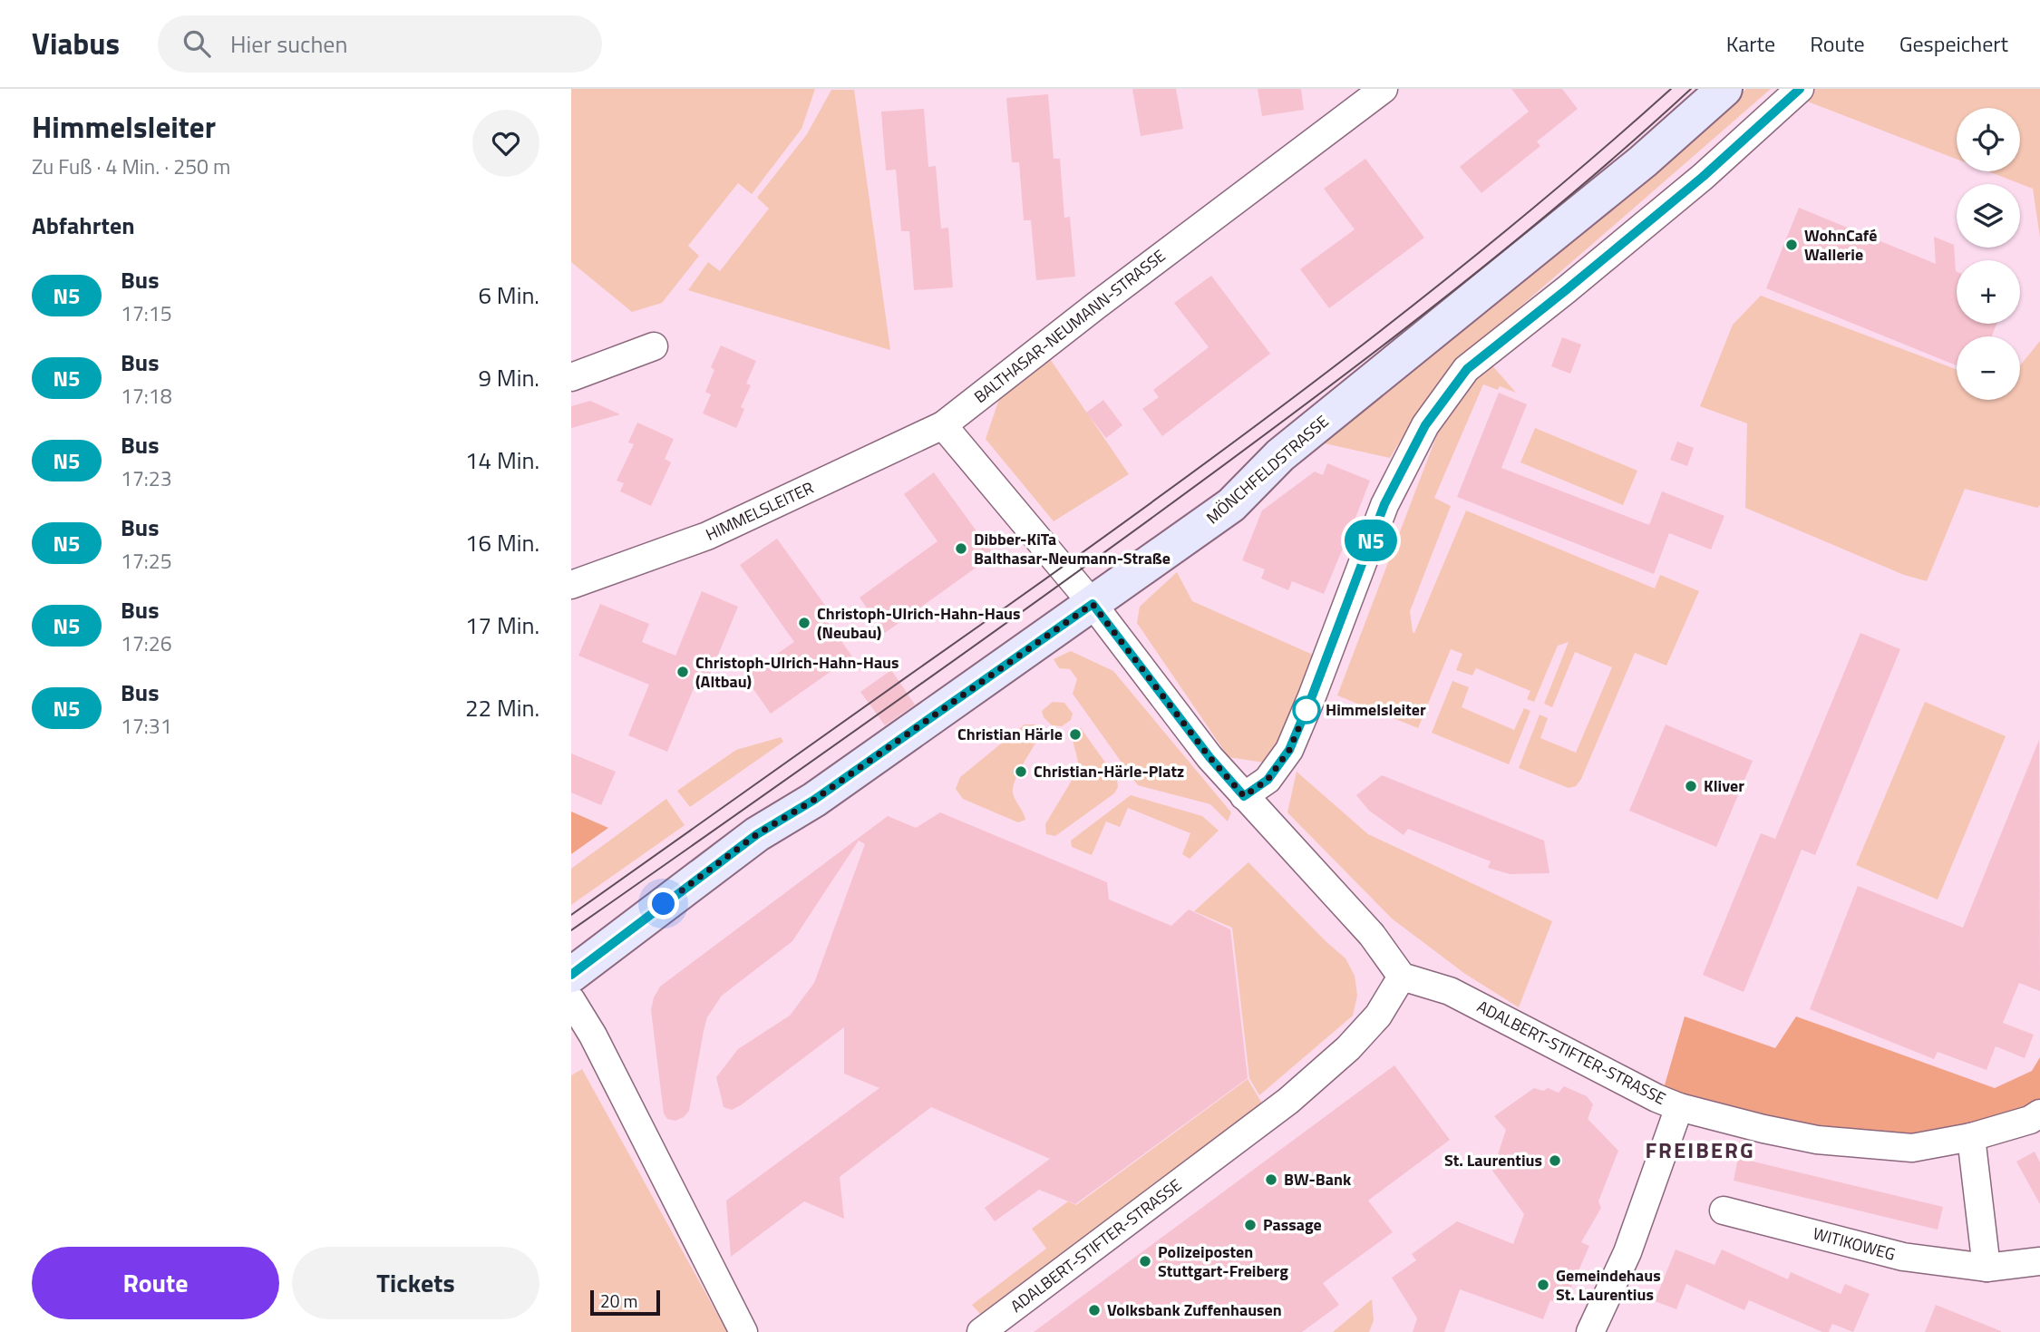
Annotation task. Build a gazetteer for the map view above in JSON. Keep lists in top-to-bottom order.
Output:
{
  "streets": {
    "main road": ["MÖNCHFELDSTRASSE"],
    "street": [
      "BALTHASAR-NEUMANN-STRASSE",
      "HIMMELSLEITER",
      "ADALBERT-STIFTER-STRASSE",
      "WITIKOWEG"
    ]
  },
  "crossings": [
    ["BALTHASAR-NEUMANN-STRASSE", "HIMMELSLEITER"]
  ],
  "districts": ["FREIBERG"],
  "places": [
    "WohnCafé Wallerie",
    "Dibber-KiTa Balthasar-Neumann-Straße",
    "Christoph-Ulrich-Hahn-Haus (Neubau)",
    "Christoph-Ulrich-Hahn-Haus (Altbau)",
    "Himmelsleiter",
    "Christian Härle",
    "Christian-Härle-Platz",
    "Kliver",
    "St. Laurentius",
    "BW-Bank",
    "Passage",
    "Polizeiposten Stuttgart-Freiberg",
    "Gemeindehaus St. Laurentius",
    "Volksbank Zuffenhausen"
  ],
  "lines": ["bus line N5"],
  "scale_bar": "20 m",
  "page": {
    "header": "Viabus",
    "search": "Hier suchen",
    "nav": ["Karte", "Route", "Gespeichert"],
    "heading": [
      ["Himmelsleiter", "Zu Fuß · 4 Min. · 250 m"],
      "Abfahrten"
    ],
    "on_map": "N5",
    "map_buttons": ["+", "−"],
    "list": [
      {
        "mark": "N5",
        "name": "Bus",
        "note": "17:15",
        "value": "6 Min."
      },
      {
        "mark": "N5",
        "name": "Bus",
        "note": "17:18",
        "value": "9 Min."
      },
      {
        "mark": "N5",
        "name": "Bus",
        "note": "17:23",
        "value": "14 Min."
      },
      {
        "mark": "N5",
        "name": "Bus",
        "note": "17:25",
        "value": "16 Min."
      },
      {
        "mark": "N5",
        "name": "Bus",
        "note": "17:26",
        "value": "17 Min."
      },
      {
        "mark": "N5",
        "name": "Bus",
        "note": "17:31",
        "value": "22 Min."
      }
    ],
    "buttons": ["Route", "Tickets"],
    "scale": "20 m"
  }
}
